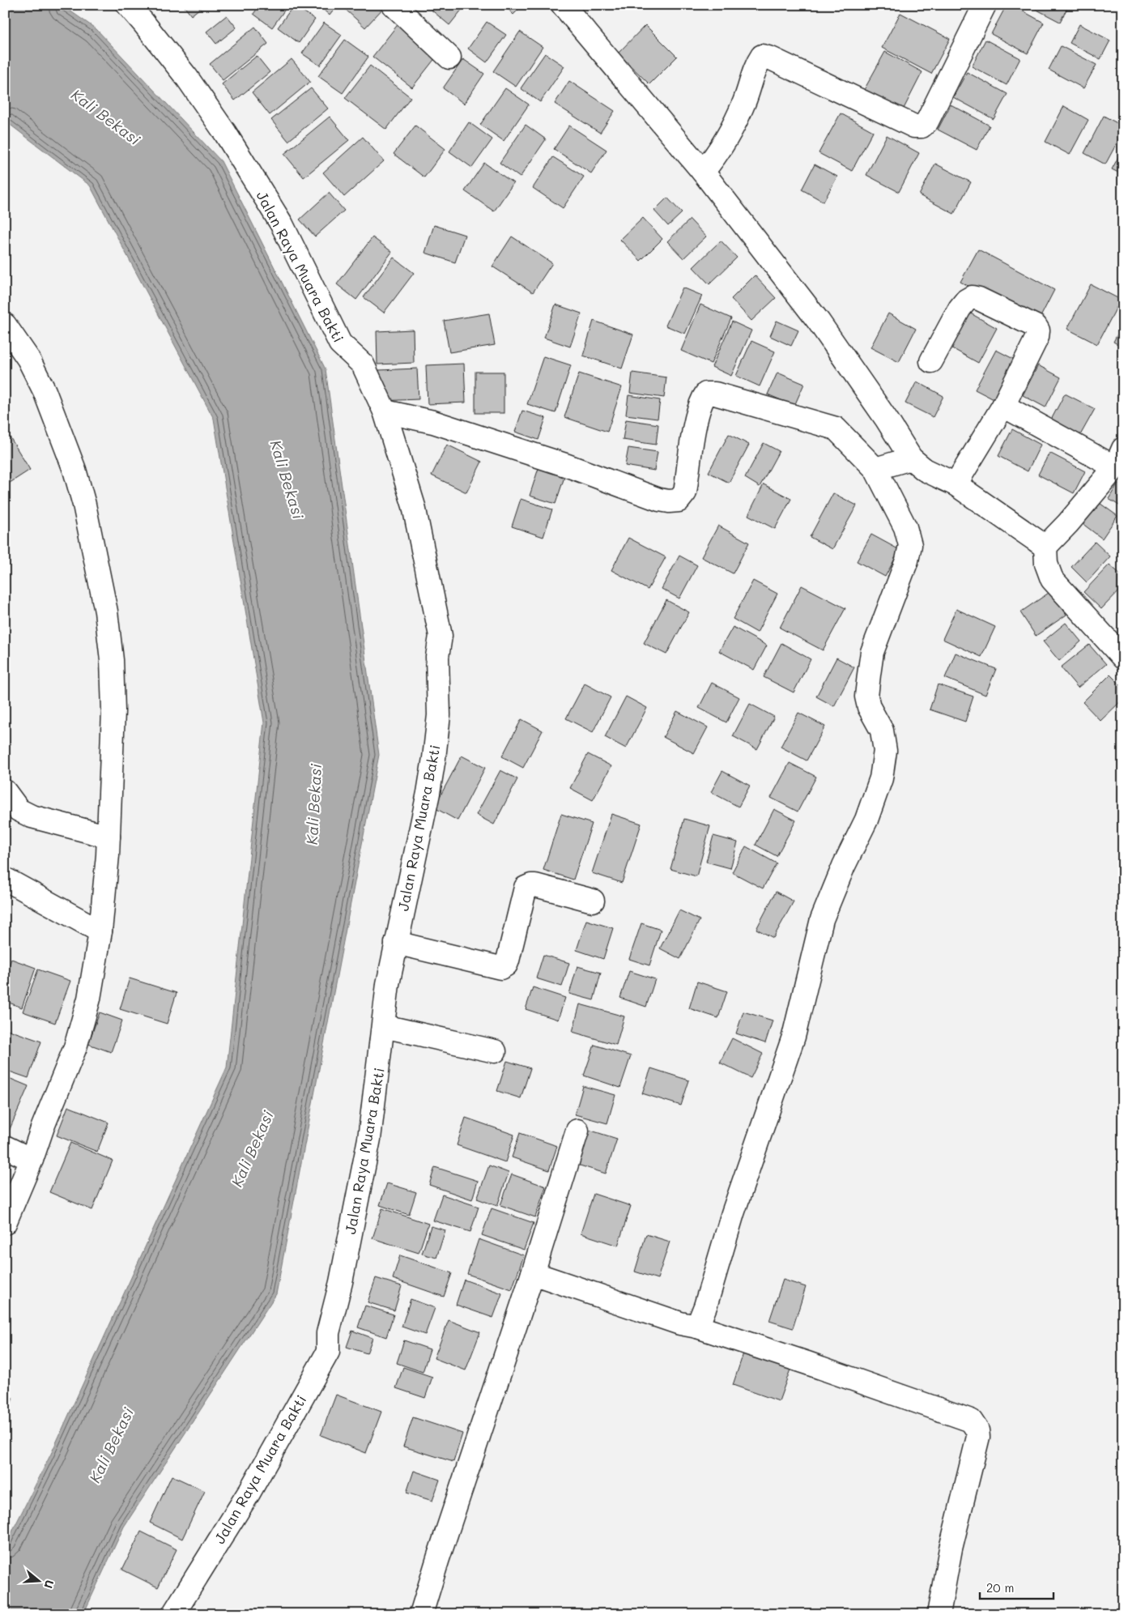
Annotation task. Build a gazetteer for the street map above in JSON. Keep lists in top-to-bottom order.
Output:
{
  "streets": {
    "street": ["Jalan Raya Muara Bakti"]
  },
  "water": ["Kali Bekasi"],
  "scale_bar": "20 m",
  "north": "right"
}
